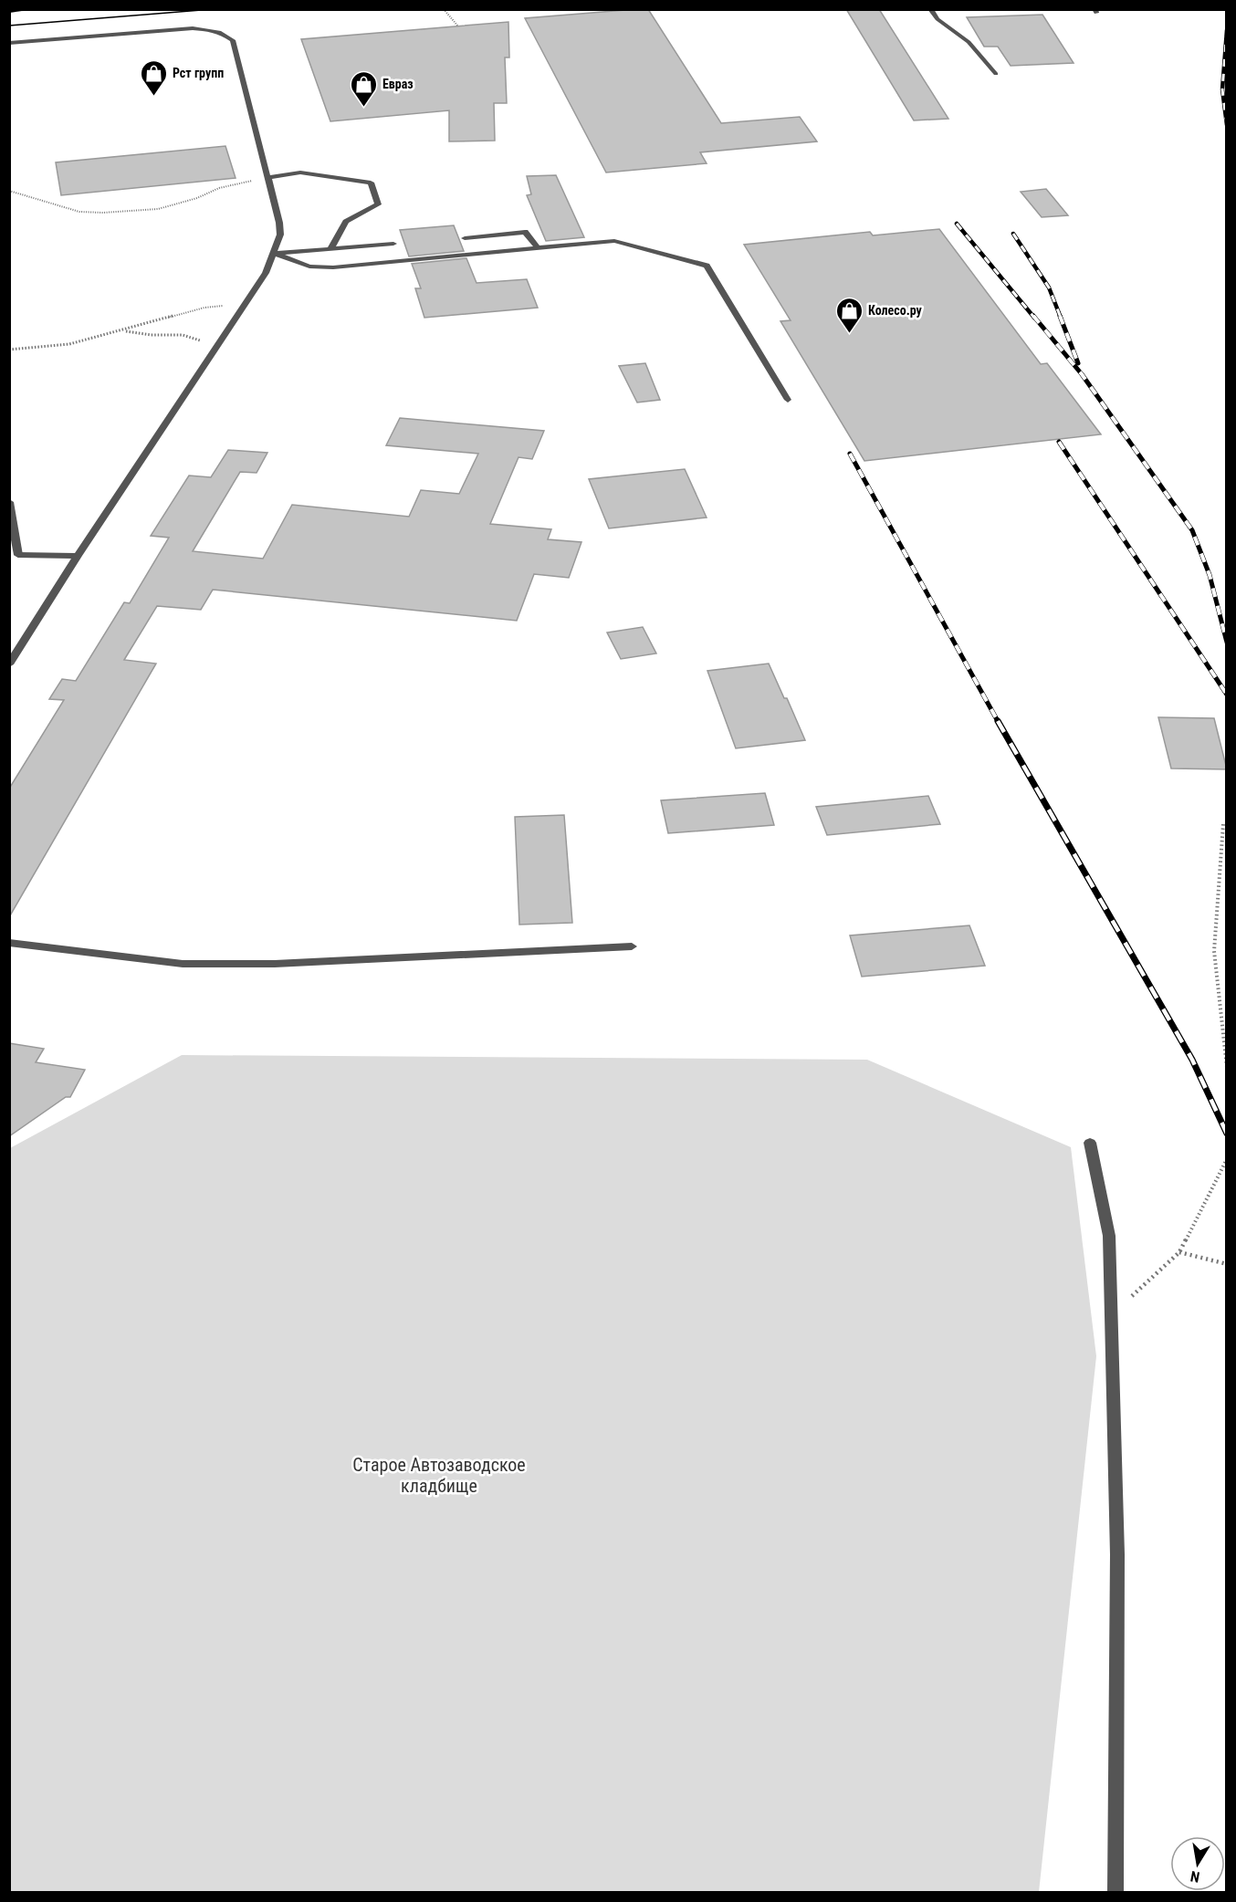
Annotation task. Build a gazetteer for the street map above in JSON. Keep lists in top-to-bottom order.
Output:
{
  "parks": ["Старое Автозаводское кладбище"],
  "places": {
    "shop": ["Рст групп", "Евраз", "Колесо.ру"]
  },
  "north": "bottom"
}
